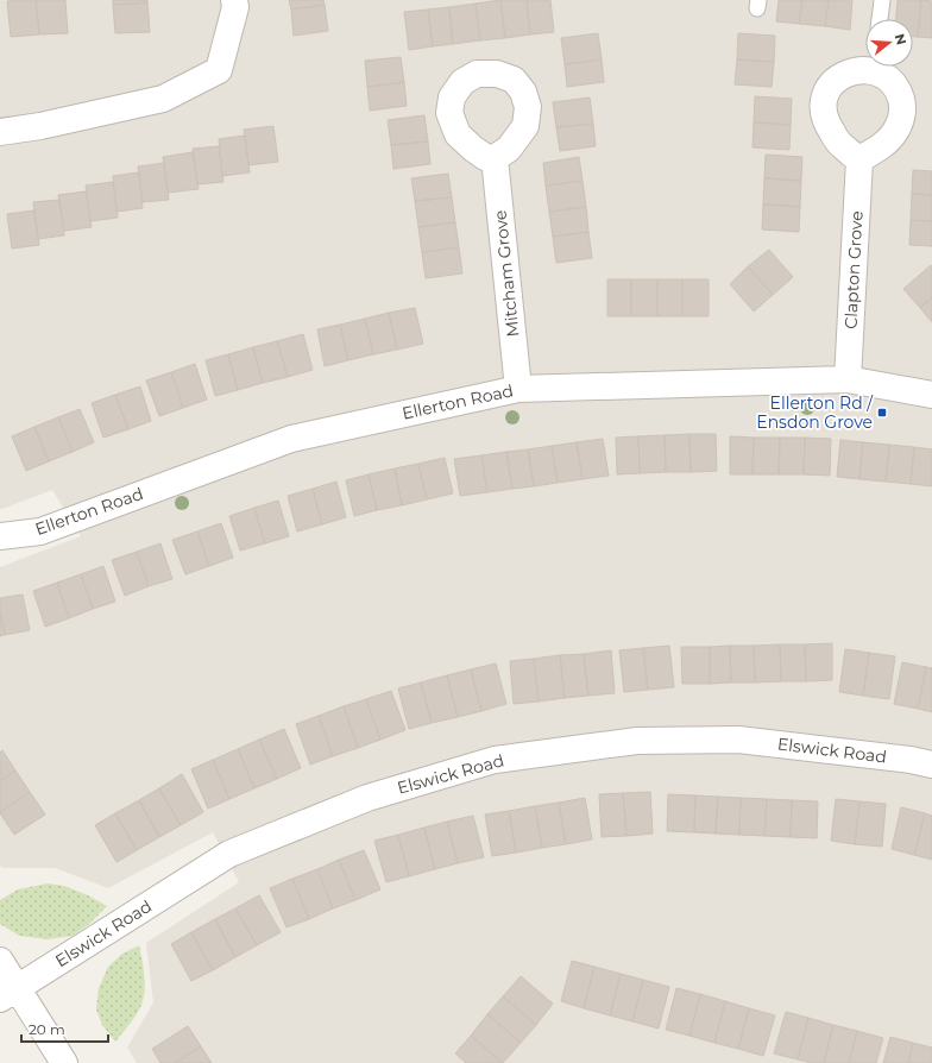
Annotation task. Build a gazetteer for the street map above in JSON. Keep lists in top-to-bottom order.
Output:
{
  "streets": {
    "street": [
      "Clapton Grove",
      "Mitcham Grove",
      "Ellerton Road",
      "Elswick Road"
    ]
  },
  "crossings": [
    ["Clapton Grove", "Ellerton Road"],
    ["Mitcham Grove", "Ellerton Road"]
  ],
  "places": {
    "transit": ["Ellerton Rd / Ensdon Grove"]
  },
  "scale_bar": "20 m",
  "north": "right"
}
